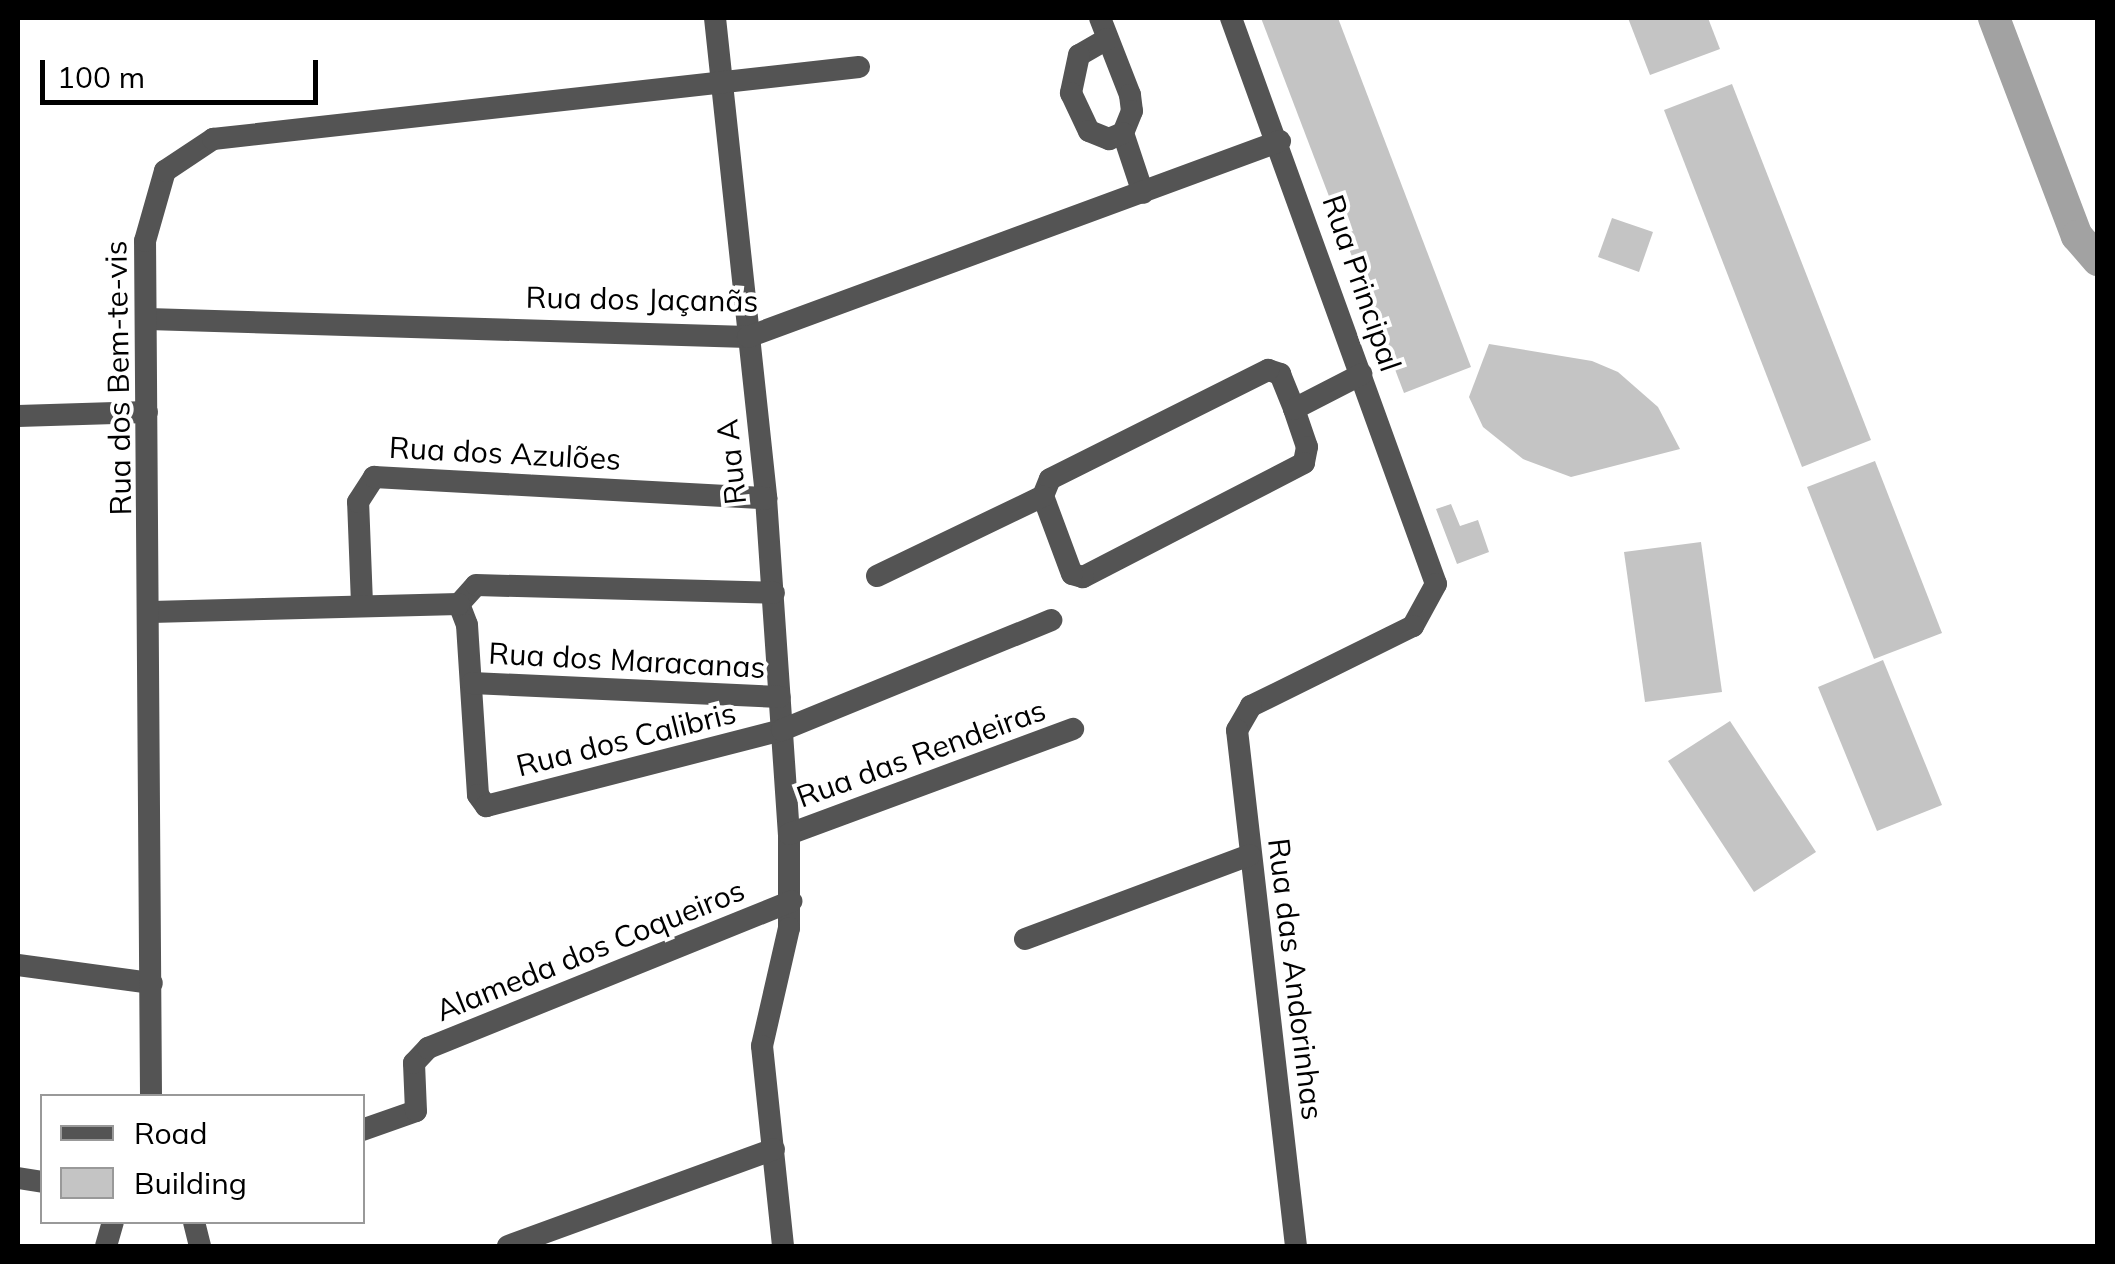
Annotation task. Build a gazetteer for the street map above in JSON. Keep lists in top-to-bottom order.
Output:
{
  "streets": {
    "street": [
      "Rua Principal",
      "Rua dos Jaçanãs",
      "Rua dos Bem-te-vis",
      "Rua dos Azulões",
      "Rua A",
      "Rua dos Maracanas",
      "Rua dos Calibris",
      "Rua das Rendeiras",
      "Alameda dos Coqueiros",
      "Rua das Andorinhas"
    ]
  },
  "crossings": [
    ["Rua Principal", "Rua dos Jaçanãs"],
    ["Rua Principal", "Rua das Andorinhas"],
    ["Rua dos Jaçanãs", "Rua dos Bem-te-vis"],
    ["Rua dos Jaçanãs", "Rua A"],
    ["Rua dos Bem-te-vis", "Rua A"],
    ["Rua dos Azulões", "Rua A"],
    ["Rua A", "Rua dos Maracanas"],
    ["Rua A", "Rua dos Calibris"],
    ["Rua A", "Rua das Rendeiras"],
    ["Rua A", "Alameda dos Coqueiros"],
    ["Rua dos Maracanas", "Rua dos Calibris"]
  ],
  "legend": ["Road", "Building"],
  "scale_bar": "100 m"
}
